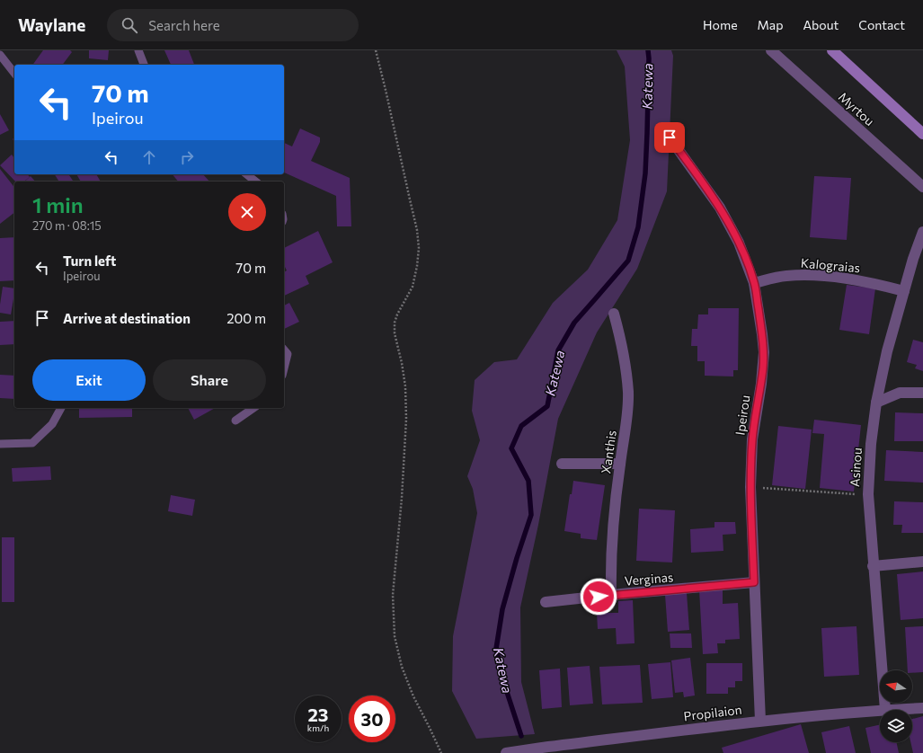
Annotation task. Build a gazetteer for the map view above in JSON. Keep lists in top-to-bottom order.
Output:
{
  "streets": {
    "street": [
      "Myrtou",
      "Kalograias",
      "Ipeirou",
      "Xanthis",
      "Asinou",
      "Verginas",
      "Propilaion"
    ]
  },
  "crossings": [
    ["Kalograias", "Ipeirou"],
    ["Kalograias", "Asinou"],
    ["Ipeirou", "Verginas"],
    ["Ipeirou", "Propilaion"],
    ["Xanthis", "Verginas"],
    ["Asinou", "Propilaion"]
  ],
  "water": ["Katewa"],
  "north": "left",
  "page": {
    "header": "Waylane",
    "search": "Search here",
    "nav": [
      "Home",
      "Map",
      "About",
      "Contact"
    ],
    "turn": ["70 m", "Ipeirou"],
    "heading": ["1 min", "270 m · 08:15"],
    "list": [
      {
        "name": "Turn left",
        "note": "Ipeirou",
        "value": "70 m"
      },
      {
        "name": "Arrive at destination",
        "value": "200 m"
      }
    ],
    "buttons": ["Exit", "Share"],
    "speed": "23 km/h",
    "limit": "30"
  }
}
